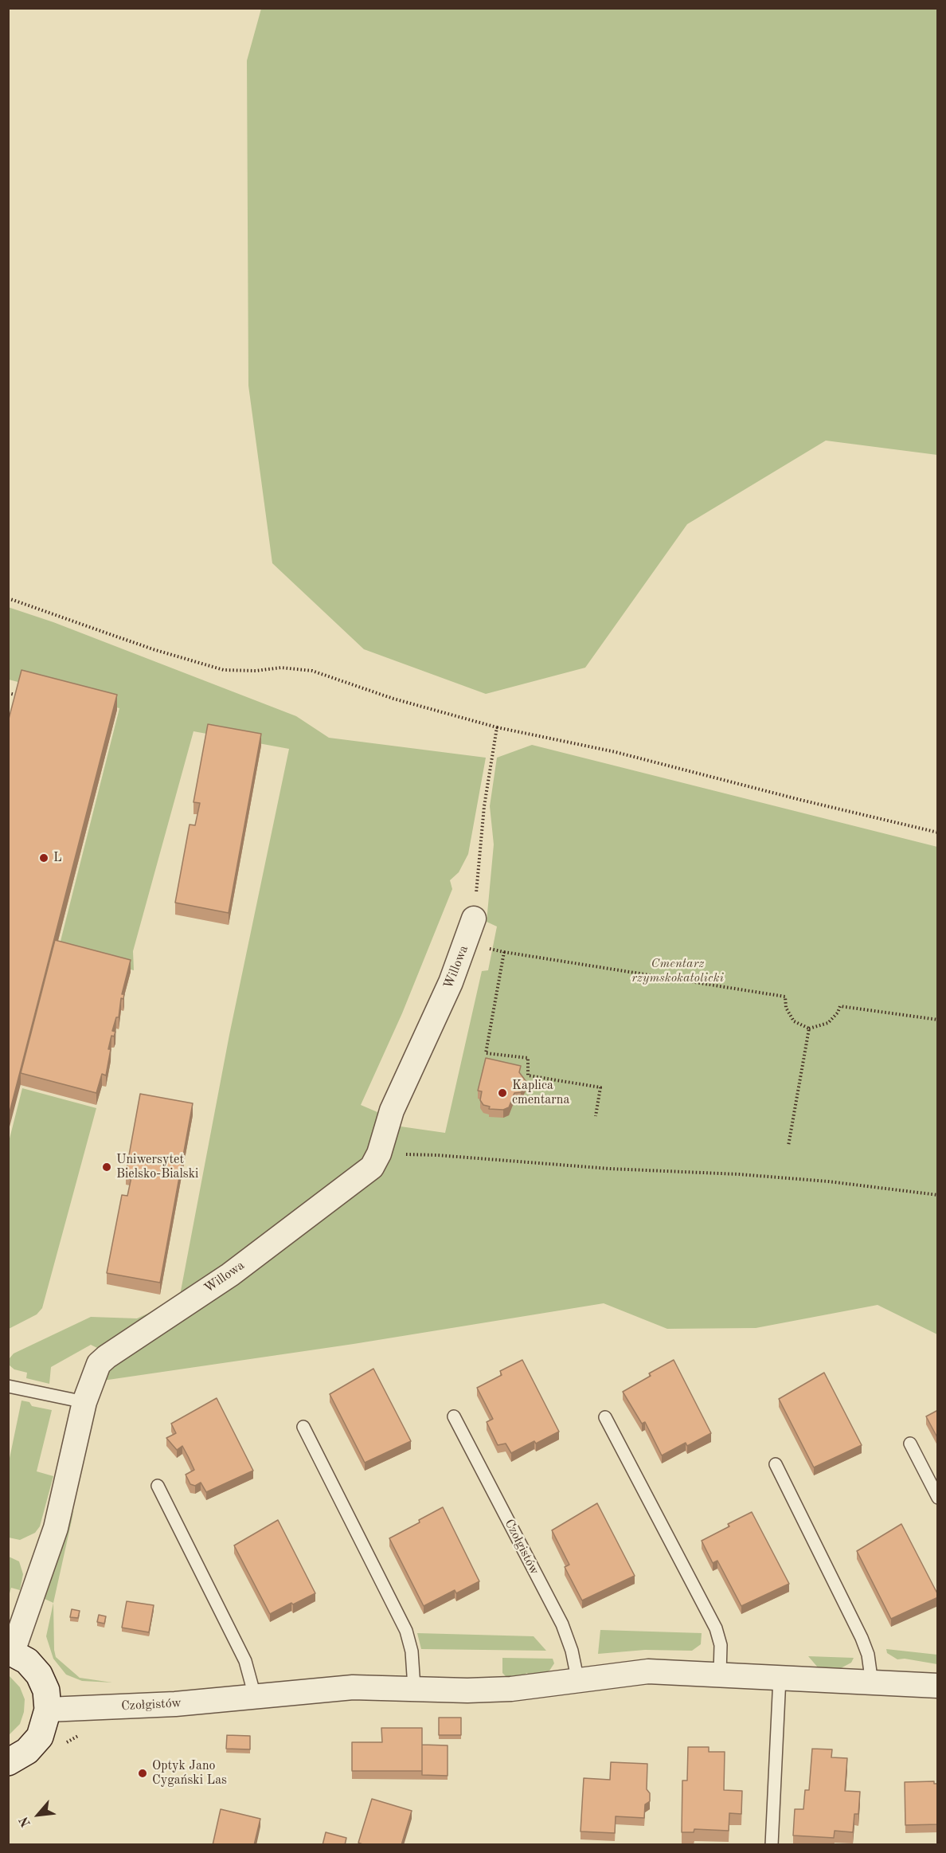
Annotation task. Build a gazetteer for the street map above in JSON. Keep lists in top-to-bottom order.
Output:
{
  "streets": {
    "street": ["Willowa", "Czołgistów"]
  },
  "parks": ["Cmentarz rzymskokatolicki"],
  "places": [
    "L",
    "Kaplica cmentarna",
    "Uniwersytet Bielsko-Bialski",
    "Optyk Jano Cygański Las"
  ],
  "north": "bottom left"
}
